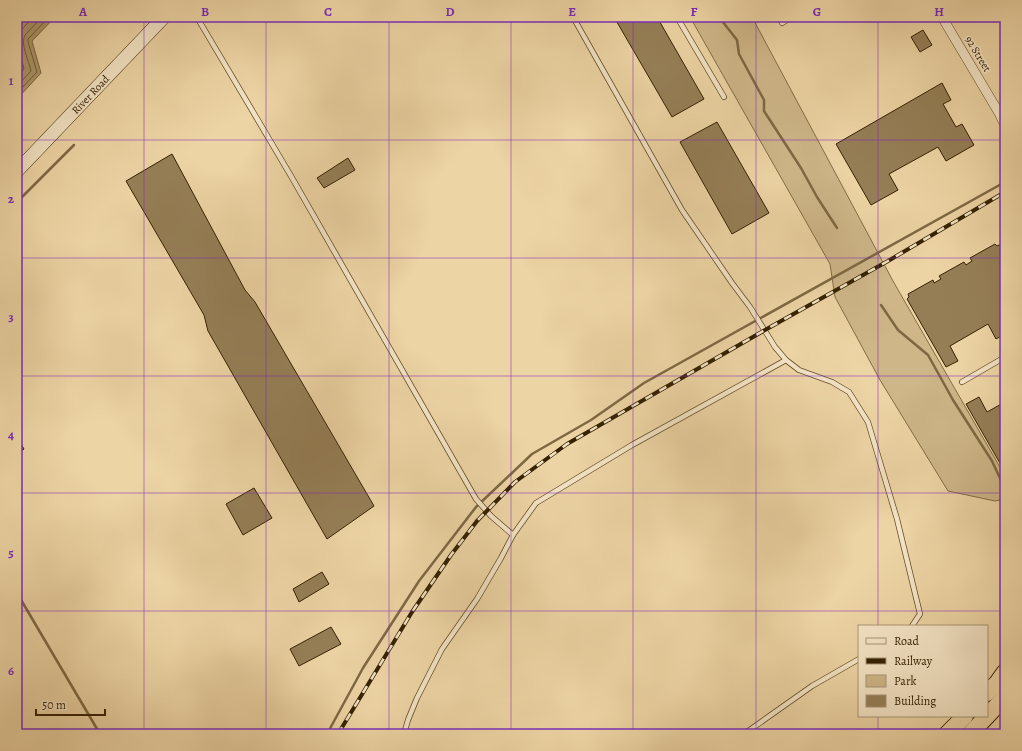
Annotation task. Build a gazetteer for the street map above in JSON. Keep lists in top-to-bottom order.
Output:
{
  "streets": {
    "main road": ["River Road"],
    "street": ["92 Street"]
  },
  "legend": [
    "Road",
    "Railway",
    "Park",
    "Building"
  ],
  "scale_bar": "50 m",
  "grid": {
    "columns": [
      "A",
      "B",
      "C",
      "D",
      "E",
      "F",
      "G",
      "H"
    ],
    "rows": [
      "1",
      "2",
      "3",
      "4",
      "5",
      "6"
    ]
  }
}
